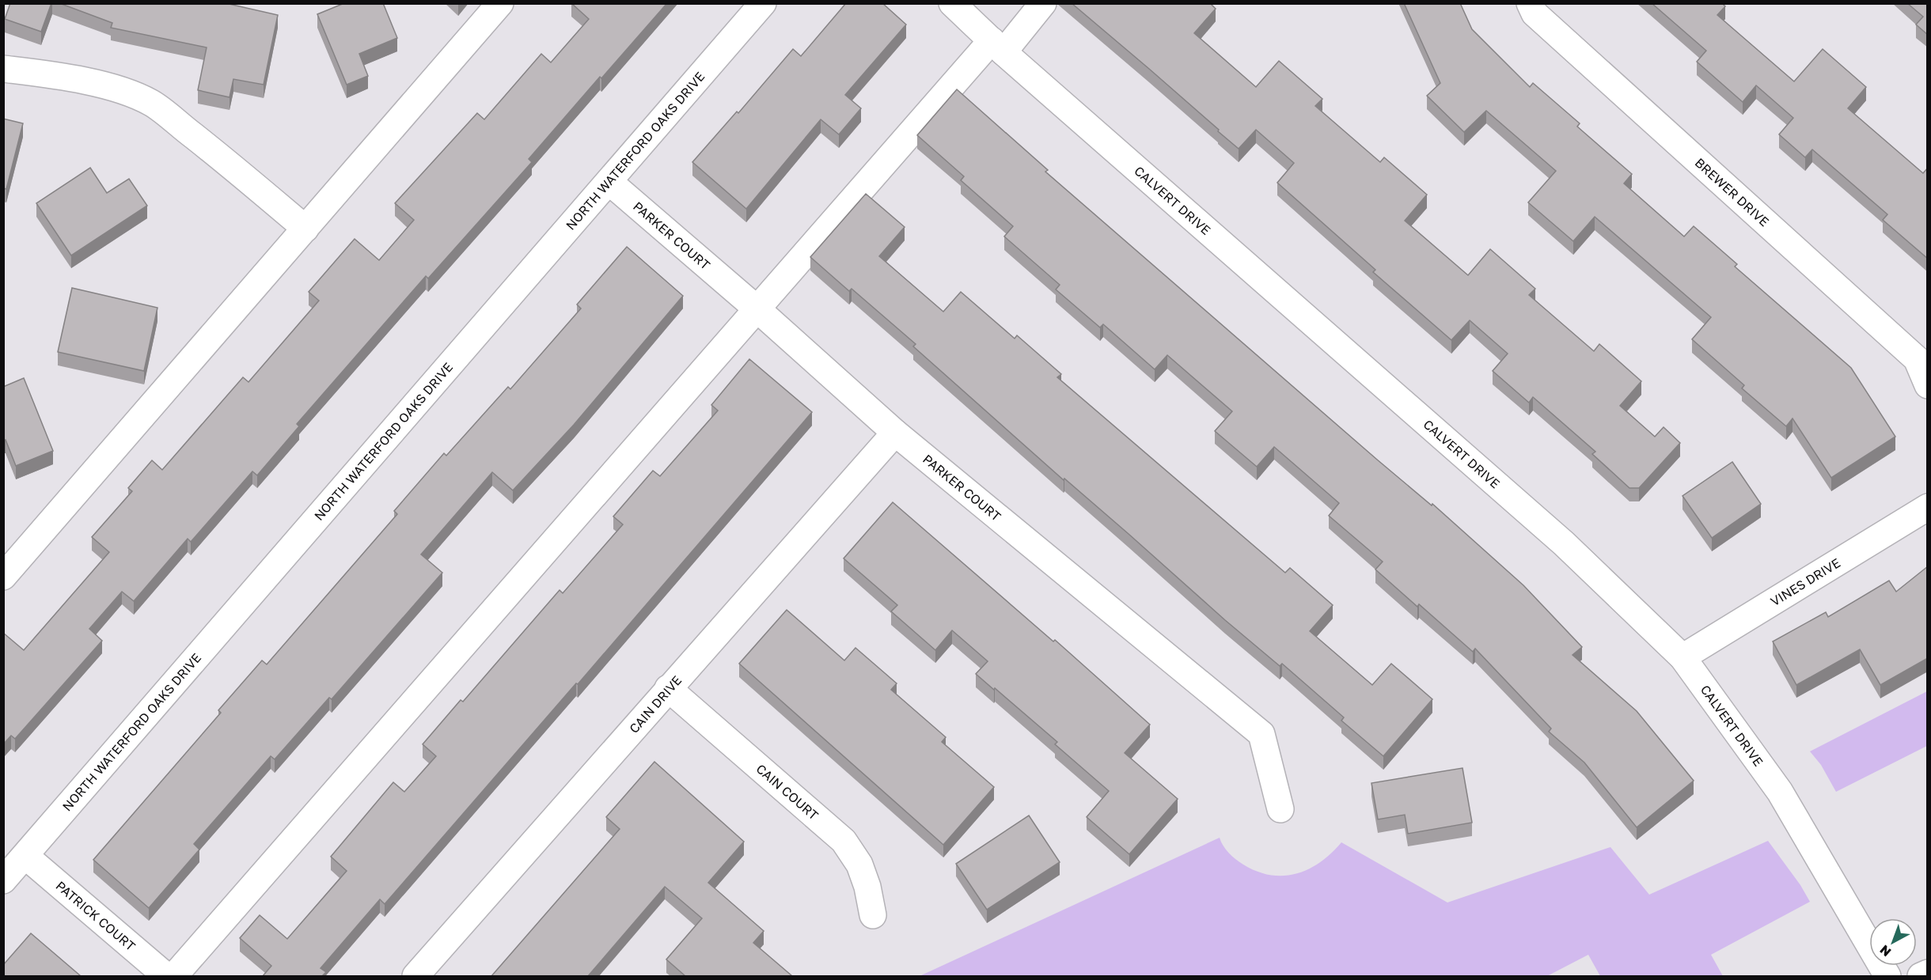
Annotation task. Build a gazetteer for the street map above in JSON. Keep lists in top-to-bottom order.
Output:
{
  "streets": {
    "street": [
      "NORTH WATERFORD OAKS DRIVE",
      "BREWER DRIVE",
      "CALVERT DRIVE",
      "PARKER COURT",
      "VINES DRIVE",
      "CAIN DRIVE",
      "CAIN COURT",
      "PATRICK COURT"
    ]
  },
  "crossings": [
    ["NORTH WATERFORD OAKS DRIVE", "PARKER COURT"],
    ["NORTH WATERFORD OAKS DRIVE", "PATRICK COURT"],
    ["CALVERT DRIVE", "VINES DRIVE"],
    ["PARKER COURT", "CAIN DRIVE"],
    ["CAIN DRIVE", "CAIN COURT"]
  ],
  "north": "bottom left"
}
